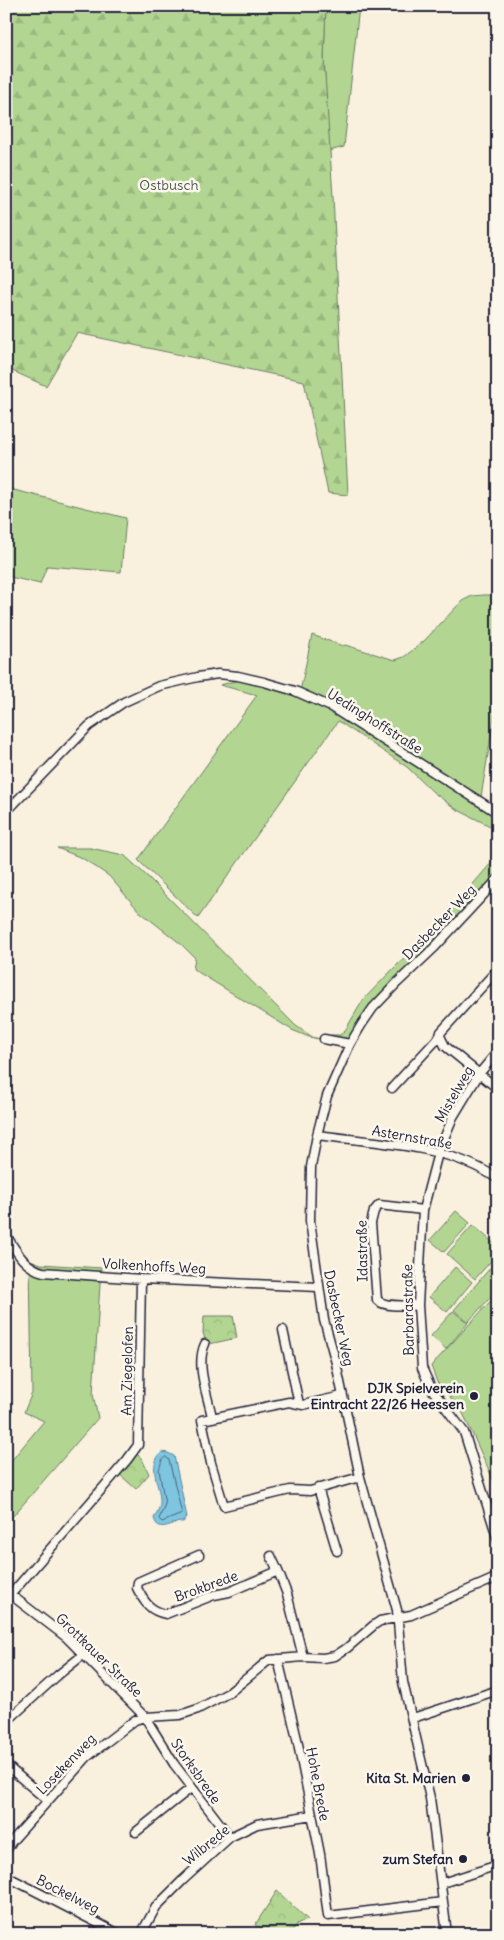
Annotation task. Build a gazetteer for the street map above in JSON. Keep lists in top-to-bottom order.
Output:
{
  "streets": {
    "street": [
      "Uedinghoffstraße",
      "Dasbecker Weg",
      "Mistelweg",
      "Asternstraße",
      "Idastraße",
      "Volkenhoffs Weg",
      "Barbarastraße",
      "Am Ziegelofen",
      "Brokbrede",
      "Grottkauer Straße",
      "Losekenweg",
      "Storksbrede",
      "Hohe Brede",
      "Wilbrede",
      "Bockelweg"
    ]
  },
  "crossings": [
    ["Dasbecker Weg", "Asternstraße"],
    ["Dasbecker Weg", "Volkenhoffs Weg"],
    ["Dasbecker Weg", "Losekenweg"],
    ["Dasbecker Weg", "Hohe Brede"],
    ["Mistelweg", "Asternstraße"],
    ["Mistelweg", "Barbarastraße"],
    ["Asternstraße", "Barbarastraße"],
    ["Idastraße", "Barbarastraße"],
    ["Volkenhoffs Weg", "Am Ziegelofen"],
    ["Am Ziegelofen", "Grottkauer Straße"],
    ["Grottkauer Straße", "Losekenweg"],
    ["Grottkauer Straße", "Storksbrede"],
    ["Losekenweg", "Storksbrede"],
    ["Losekenweg", "Hohe Brede"],
    ["Storksbrede", "Wilbrede"],
    ["Hohe Brede", "Wilbrede"]
  ],
  "parks": ["Ostbusch"],
  "places": ["DJK Spielverein Eintracht 22/26 Heessen", "Kita St. Marien", "zum Stefan"]
}
